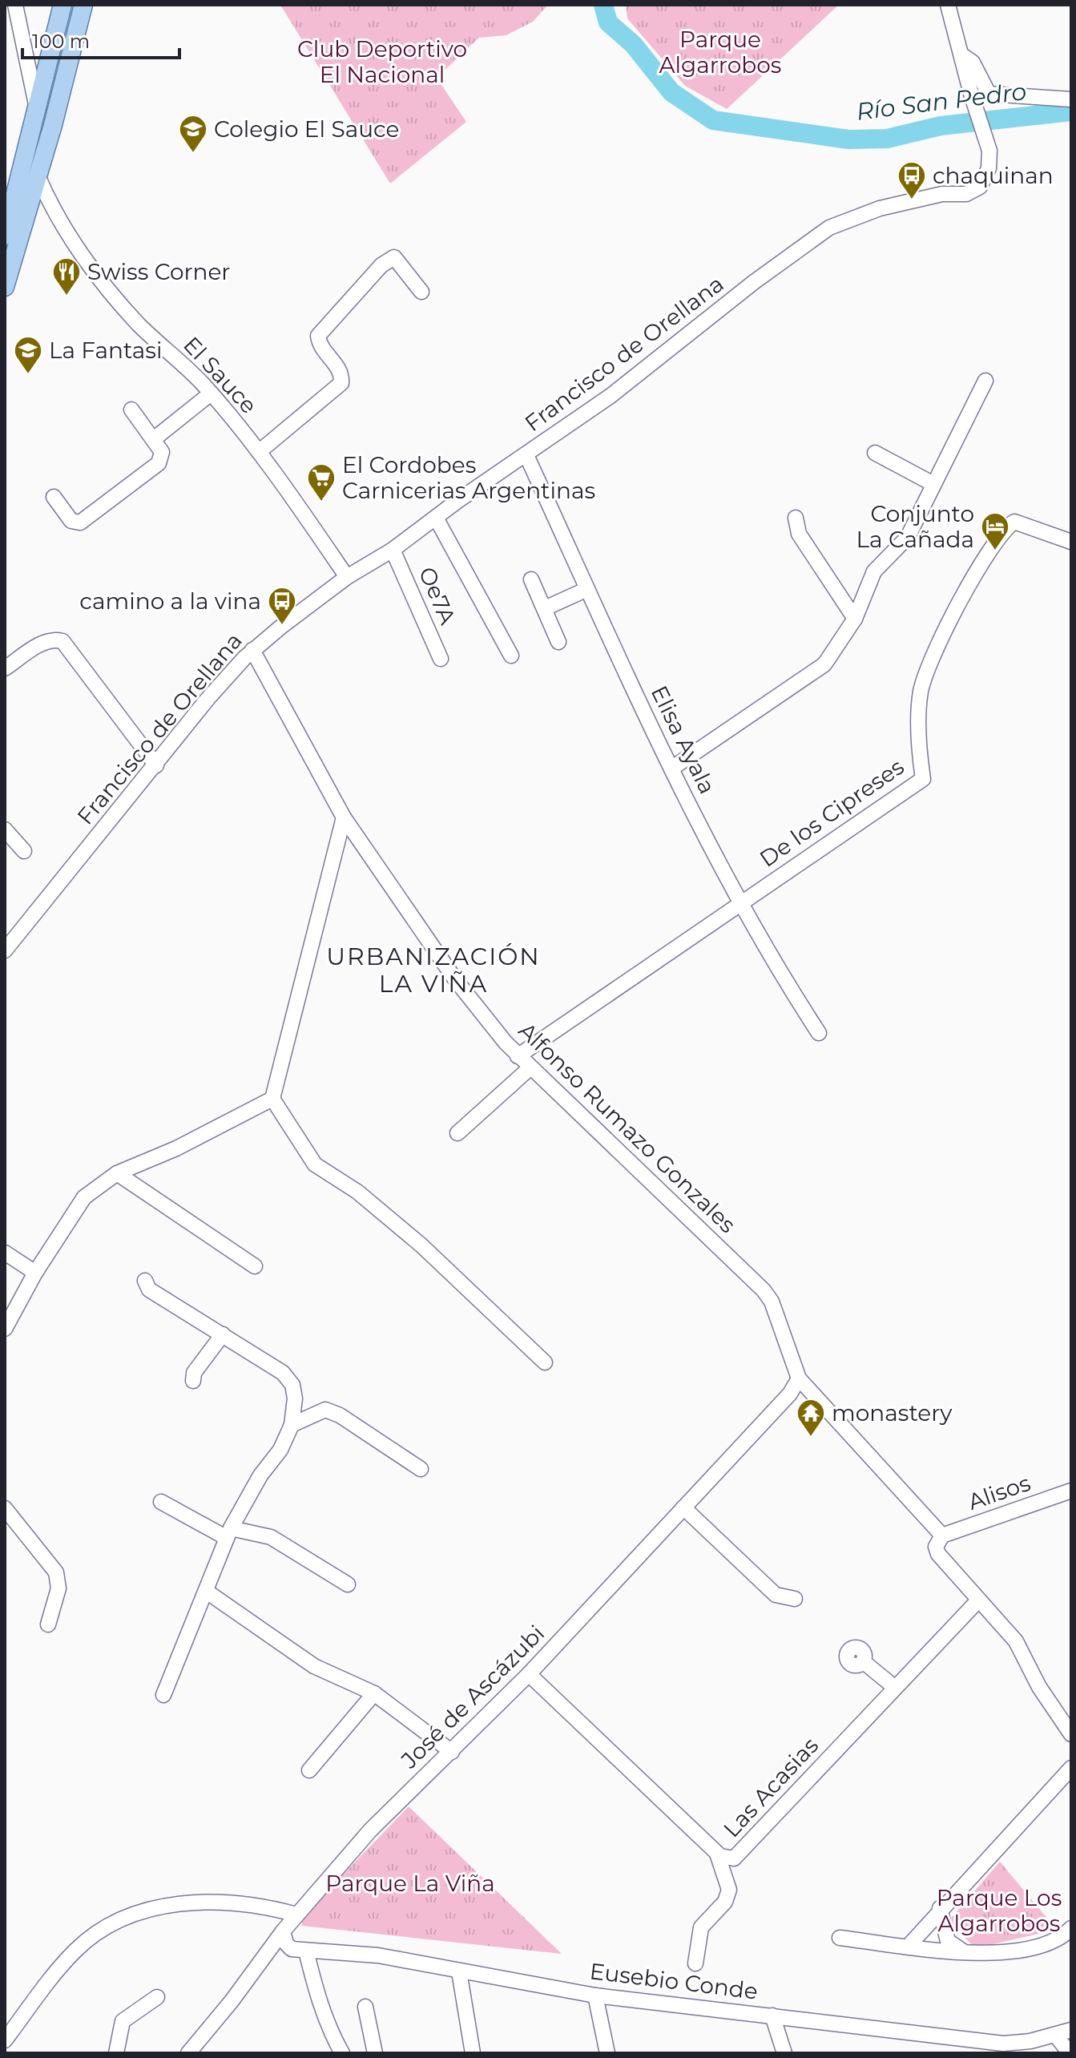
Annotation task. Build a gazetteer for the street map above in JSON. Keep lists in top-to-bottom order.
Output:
{
  "streets": {
    "street": [
      "Francisco de Orellana",
      "El Sauce",
      "Oe7A",
      "Elisa Ayala",
      "De los Cipreses",
      "Alfonso Rumazo Gonzales",
      "Alisos",
      "José de Ascázubi",
      "Las Acasias",
      "Eusebio Conde"
    ]
  },
  "crossings": [
    ["Francisco de Orellana", "El Sauce"],
    ["Francisco de Orellana", "Oe7A"],
    ["Francisco de Orellana", "Elisa Ayala"],
    ["Francisco de Orellana", "Alfonso Rumazo Gonzales"],
    ["Elisa Ayala", "De los Cipreses"],
    ["De los Cipreses", "Alfonso Rumazo Gonzales"],
    ["Alfonso Rumazo Gonzales", "José de Ascázubi"],
    ["José de Ascázubi", "Las Acasias"]
  ],
  "districts": ["URBANIZACIÓN LA VIÑA"],
  "water": ["Río San Pedro"],
  "parks": [
    "Parque Algarrobos",
    "Club Deportivo El Nacional",
    "Parque La Viña",
    "Parque Los Algarrobos"
  ],
  "places": {
    "school or university": ["Colegio El Sauce", "La Fantasi"],
    "bus stop": ["chaquinan", "camino a la vina"],
    "restaurant": ["Swiss Corner"],
    "supermarket": ["El Cordobes Carnicerias Argentinas"],
    "hotel": ["Conjunto La Cañada"],
    "temple": ["monastery"]
  },
  "scale_bar": "100 m"
}
